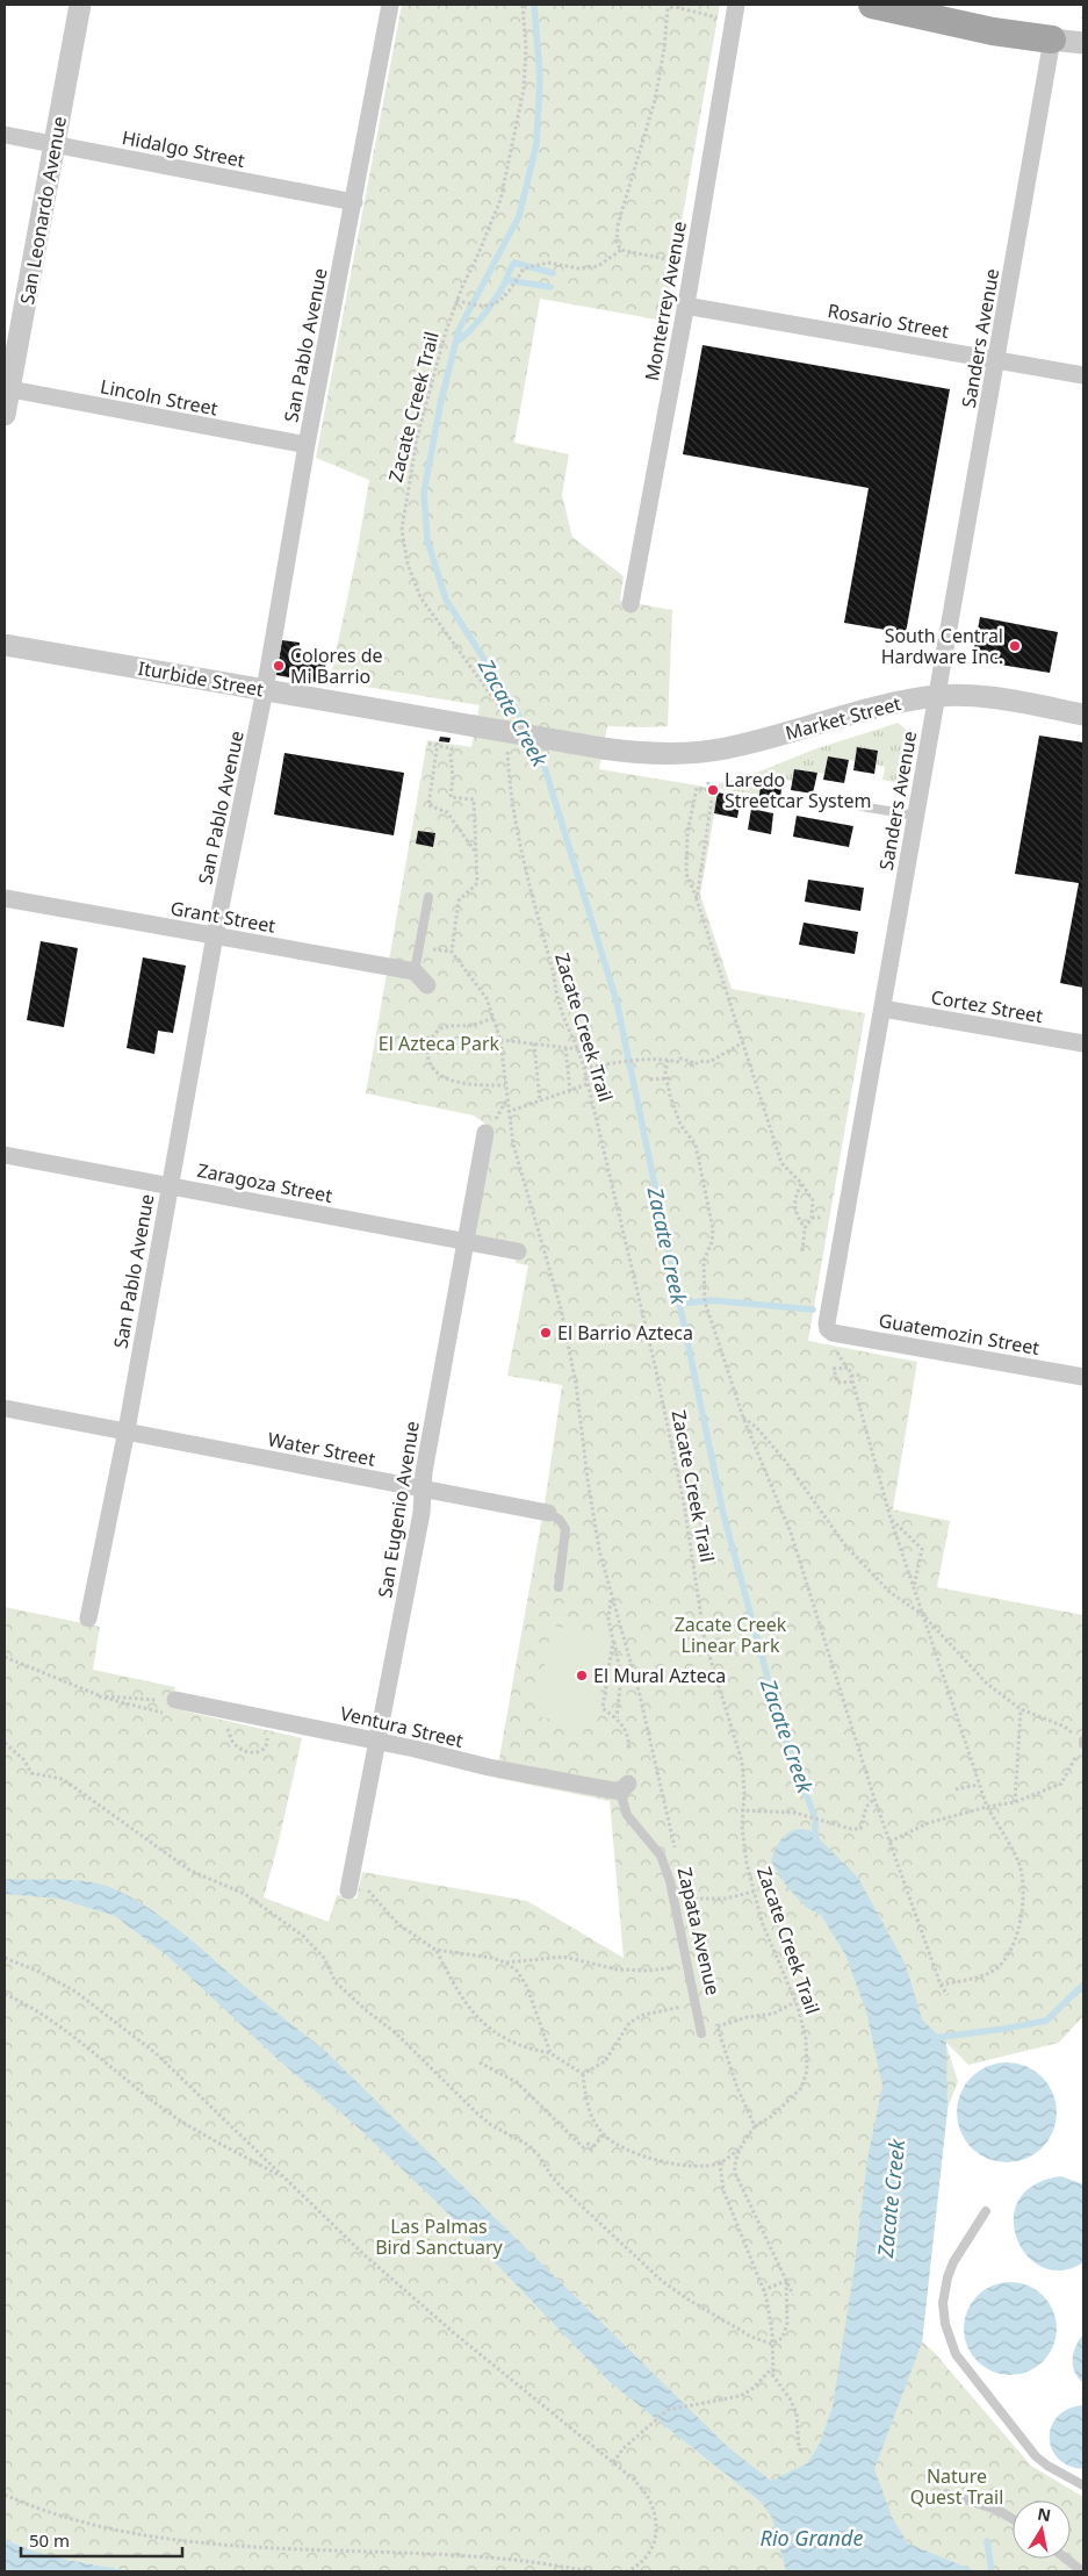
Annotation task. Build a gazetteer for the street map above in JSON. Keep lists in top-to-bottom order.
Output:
{
  "streets": {
    "street": [
      "Hidalgo Street",
      "San Leonardo Avenue",
      "Monterrey Avenue",
      "Rosario Street",
      "Sanders Avenue",
      "San Pablo Avenue",
      "Lincoln Street",
      "Iturbide Street",
      "Market Street",
      "Grant Street",
      "Cortez Street",
      "Zaragoza Street",
      "Guatemozin Street",
      "Water Street",
      "San Eugenio Avenue",
      "Ventura Street"
    ],
    "lane": ["Zapata Avenue"],
    "path": ["Zacate Creek Trail"]
  },
  "crossings": [
    ["Hidalgo Street", "San Leonardo Avenue"],
    ["Hidalgo Street", "San Pablo Avenue"],
    ["San Leonardo Avenue", "Lincoln Street"],
    ["Monterrey Avenue", "Rosario Street"],
    ["Rosario Street", "Sanders Avenue"],
    ["Sanders Avenue", "Market Street"],
    ["Sanders Avenue", "Cortez Street"],
    ["Sanders Avenue", "Guatemozin Street"],
    ["San Pablo Avenue", "Lincoln Street"],
    ["San Pablo Avenue", "Iturbide Street"],
    ["San Pablo Avenue", "Grant Street"],
    ["San Pablo Avenue", "Zaragoza Street"],
    ["San Pablo Avenue", "Water Street"],
    ["Zacate Creek Trail", "Zapata Avenue"],
    ["Iturbide Street", "Market Street"],
    ["Zaragoza Street", "San Eugenio Avenue"],
    ["Water Street", "San Eugenio Avenue"],
    ["San Eugenio Avenue", "Ventura Street"],
    ["Ventura Street", "Zapata Avenue"]
  ],
  "water": ["Zacate Creek", "Rio Grande"],
  "parks": [
    "El Azteca Park",
    "Zacate Creek Linear Park",
    "Las Palmas Bird Sanctuary",
    "Nature Quest Trail"
  ],
  "places": [
    "South Central Hardware Inc.",
    "Colores de Mi Barrio",
    "Laredo Streetcar System",
    "El Barrio Azteca",
    "El Mural Azteca"
  ],
  "scale_bar": "50 m",
  "north": "top"
}
